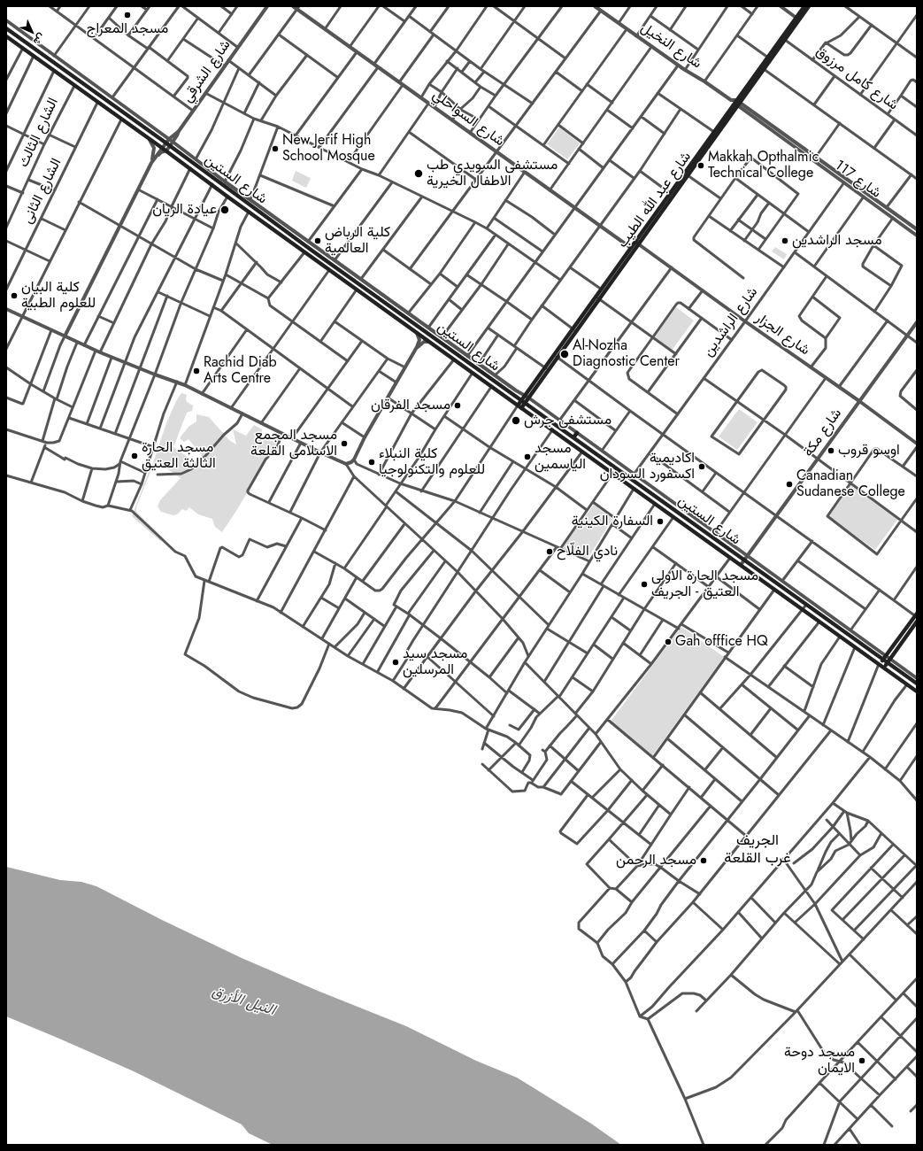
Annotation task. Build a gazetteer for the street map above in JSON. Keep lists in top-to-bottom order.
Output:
{
  "streets": {
    "main road": ["شارع الستين", "شارع عبد الله الطيب"],
    "street": [
      "شارع النخيل",
      "شارع الشرقي",
      "شارع كامل مرزوق",
      "شارع السواحلي",
      "الشارع الثالث",
      "شارع 117",
      "الشارع الثانى",
      "شارع الراشدين",
      "شارع الجزار",
      "شارع مكة"
    ]
  },
  "crossings": [
    ["شارع النخيل", "شارع 117"],
    ["شارع النخيل", "شارع عبد الله الطيب"],
    ["شارع كامل مرزوق", "شارع عبد الله الطيب"],
    ["شارع السواحلي", "شارع عبد الله الطيب"],
    ["الشارع الثالث", "شارع الستين"],
    ["شارع الستين", "الشارع الثانى"],
    ["شارع الستين", "شارع عبد الله الطيب"],
    ["شارع الستين", "شارع مكة"],
    ["شارع 117", "شارع عبد الله الطيب"],
    ["شارع 117", "شارع الراشدين"],
    ["شارع عبد الله الطيب", "شارع الجزار"],
    ["شارع الراشدين", "شارع الجزار"],
    ["شارع الجزار", "شارع مكة"]
  ],
  "districts": ["الجريف غرب القلعة"],
  "water": ["النيل الأزرق"],
  "places": [
    "مسجد المعراج",
    "New Jerif High School Mosque",
    "Makkah Opthalmic Technical College",
    "مستشفى السويدي طب الاطفال الخيرية",
    "عيادة الريان",
    "كلية الرباض العالمية",
    "مسجد الراشدين",
    "كلية البيان للعلوم الطبية",
    "Al-Nozha Diagnostic Center",
    "Rachid Diab Arts Centre",
    "مسجد الفرقان",
    "مستشفى جرش",
    "مسجد المجمع الاسلامى القلعة",
    "اوسو قروب",
    "مسجد الحارة الثالثة العتيق",
    "مسجد الياسمين",
    "كلية النبلاء للعلوم والتكنولوجيا",
    "اكاديمية اكسفورد السودان",
    "Canadian Sudanese College",
    "السفارة الكينية",
    "نادي الفلّاح",
    "مسجد الحارة الاولى العتيق - الجريف",
    "Gah offfice HQ",
    "مسجد سيد المرسلين",
    "مسجد الرحمن",
    "مسجد دوحة الايمان"
  ],
  "north": "bottom right"
}
